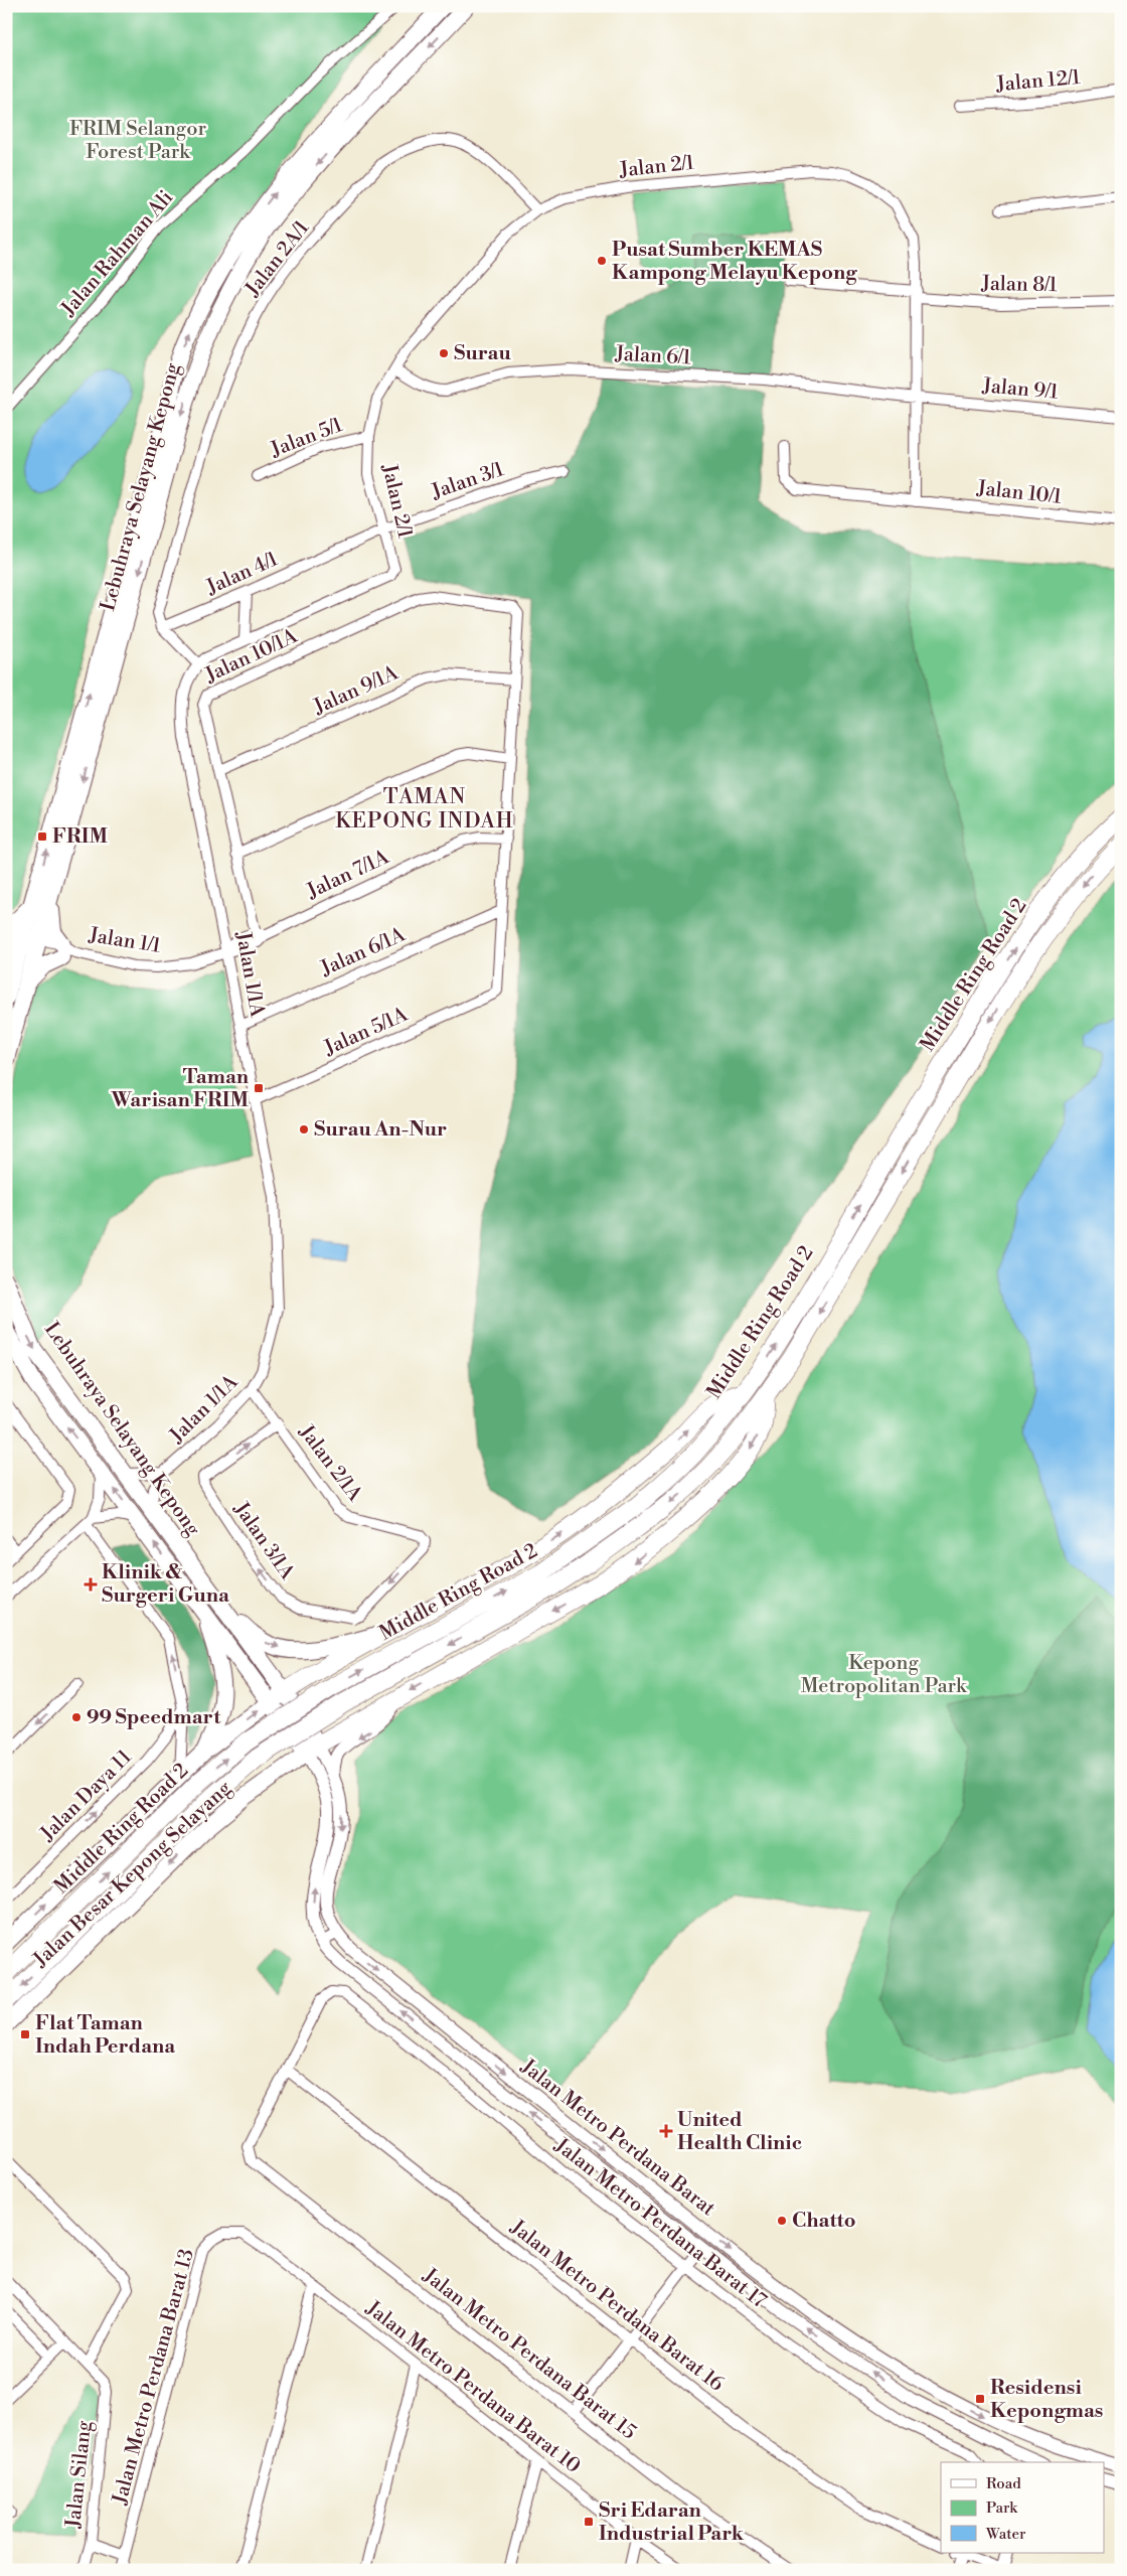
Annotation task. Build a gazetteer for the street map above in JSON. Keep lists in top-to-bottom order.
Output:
{
  "streets": {
    "highway": ["Middle Ring Road 2"],
    "main road": ["Lebuhraya Selayang Kepong", "Jalan Besar Kepong Selayang"],
    "street": [
      "Jalan 12/1",
      "Jalan 2/1",
      "Jalan Rahman Ali",
      "Jalan 2A/1",
      "Jalan 8/1",
      "Jalan 6/1",
      "Jalan 9/1",
      "Jalan 5/1",
      "Jalan 3/1",
      "Jalan 10/1",
      "Jalan 4/1",
      "Jalan 10/1A",
      "Jalan 9/1A",
      "Jalan 7/1A",
      "Jalan 1/1",
      "Jalan 6/1A",
      "Jalan 1/1A",
      "Jalan 5/1A",
      "Jalan 2/1A",
      "Jalan 3/1A",
      "Jalan Daya 11",
      "Jalan Metro Perdana Barat",
      "Jalan Metro Perdana Barat 17",
      "Jalan Metro Perdana Barat 16",
      "Jalan Metro Perdana Barat 15",
      "Jalan Metro Perdana Barat 13",
      "Jalan Metro Perdana Barat 10",
      "Jalan Silang"
    ]
  },
  "crossings": [
    ["Jalan 2/1", "Jalan 2A/1"],
    ["Jalan 2/1", "Jalan 8/1"],
    ["Jalan 2/1", "Jalan 6/1"],
    ["Jalan 2/1", "Jalan 9/1"],
    ["Jalan 2/1", "Jalan 5/1"],
    ["Jalan 2/1", "Jalan 3/1"],
    ["Jalan 2/1", "Jalan 10/1"],
    ["Jalan 2/1", "Jalan 4/1"],
    ["Jalan 2/1", "Jalan 1/1A"],
    ["Jalan 2A/1", "Jalan 4/1"],
    ["Jalan 6/1", "Jalan 9/1"],
    ["Jalan 3/1", "Jalan 4/1"],
    ["Lebuhraya Selayang Kepong", "Jalan 1/1"],
    ["Lebuhraya Selayang Kepong", "Jalan 1/1A"],
    ["Lebuhraya Selayang Kepong", "Jalan Besar Kepong Selayang"],
    ["Lebuhraya Selayang Kepong", "Jalan Metro Perdana Barat"],
    ["Jalan 10/1A", "Jalan 9/1A"],
    ["Jalan 10/1A", "Jalan 7/1A"],
    ["Jalan 7/1A", "Jalan 1/1"],
    ["Jalan 7/1A", "Jalan 1/1A"],
    ["Jalan 1/1", "Jalan 1/1A"],
    ["Jalan 6/1A", "Jalan 1/1A"],
    ["Jalan 6/1A", "Jalan 5/1A"],
    ["Jalan 1/1A", "Jalan 5/1A"],
    ["Jalan 1/1A", "Jalan 2/1A"],
    ["Jalan 2/1A", "Jalan 3/1A"],
    ["Jalan Besar Kepong Selayang", "Jalan Metro Perdana Barat"],
    ["Jalan Metro Perdana Barat 17", "Jalan Metro Perdana Barat 16"],
    ["Jalan Metro Perdana Barat 17", "Jalan Metro Perdana Barat 15"],
    ["Jalan Metro Perdana Barat 16", "Jalan Metro Perdana Barat 15"],
    ["Jalan Metro Perdana Barat 13", "Jalan Metro Perdana Barat 10"]
  ],
  "one_way": ["Jalan Daya 11"],
  "districts": ["TAMAN KEPONG INDAH"],
  "parks": ["FRIM Selangor Forest Park", "Kepong Metropolitan Park"],
  "places": {
    "other": [
      "Pusat Sumber KEMAS Kampong Melayu Kepong",
      "Surau",
      "Surau An-Nur",
      "99 Speedmart",
      "Chatto"
    ],
    "transit": [
      "FRIM",
      "Taman Warisan FRIM",
      "Flat Taman Indah Perdana",
      "Residensi Kepongmas",
      "Sri Edaran Industrial Park"
    ],
    "health": ["Klinik & Surgeri Guna", "United Health Clinic"]
  },
  "legend": ["Road", "Park", "Water"]
}
